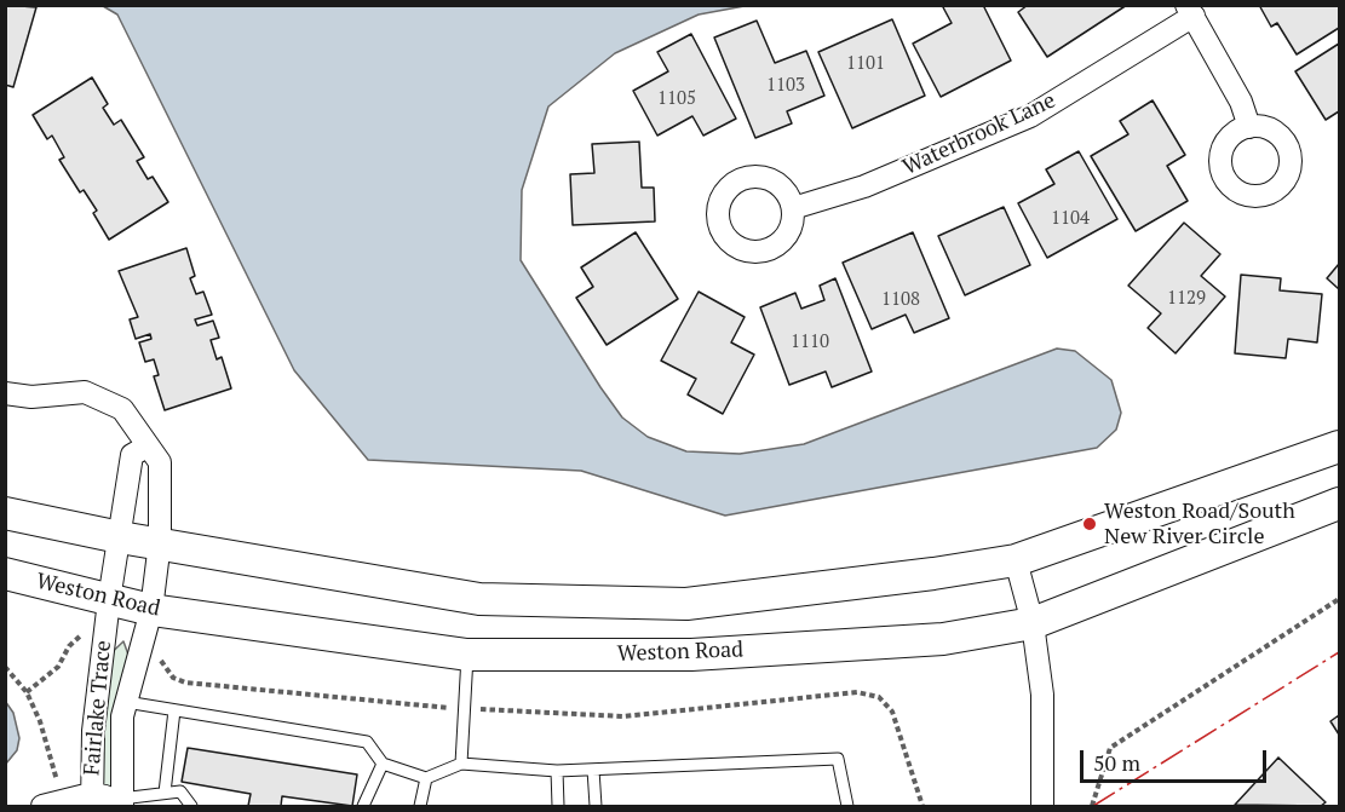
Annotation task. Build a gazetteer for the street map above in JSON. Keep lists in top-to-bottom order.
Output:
{
  "streets": {
    "main road": ["Weston Road"],
    "street": ["Waterbrook Lane", "Fairlake Trace"]
  },
  "crossings": [
    ["Weston Road", "Fairlake Trace"]
  ],
  "places": ["Weston Road/South New River Circle"],
  "house_numbers": [
    "1101",
    "1103",
    "1105",
    "1104",
    "1129",
    "1108",
    "1110"
  ],
  "scale_bar": "50 m"
}
